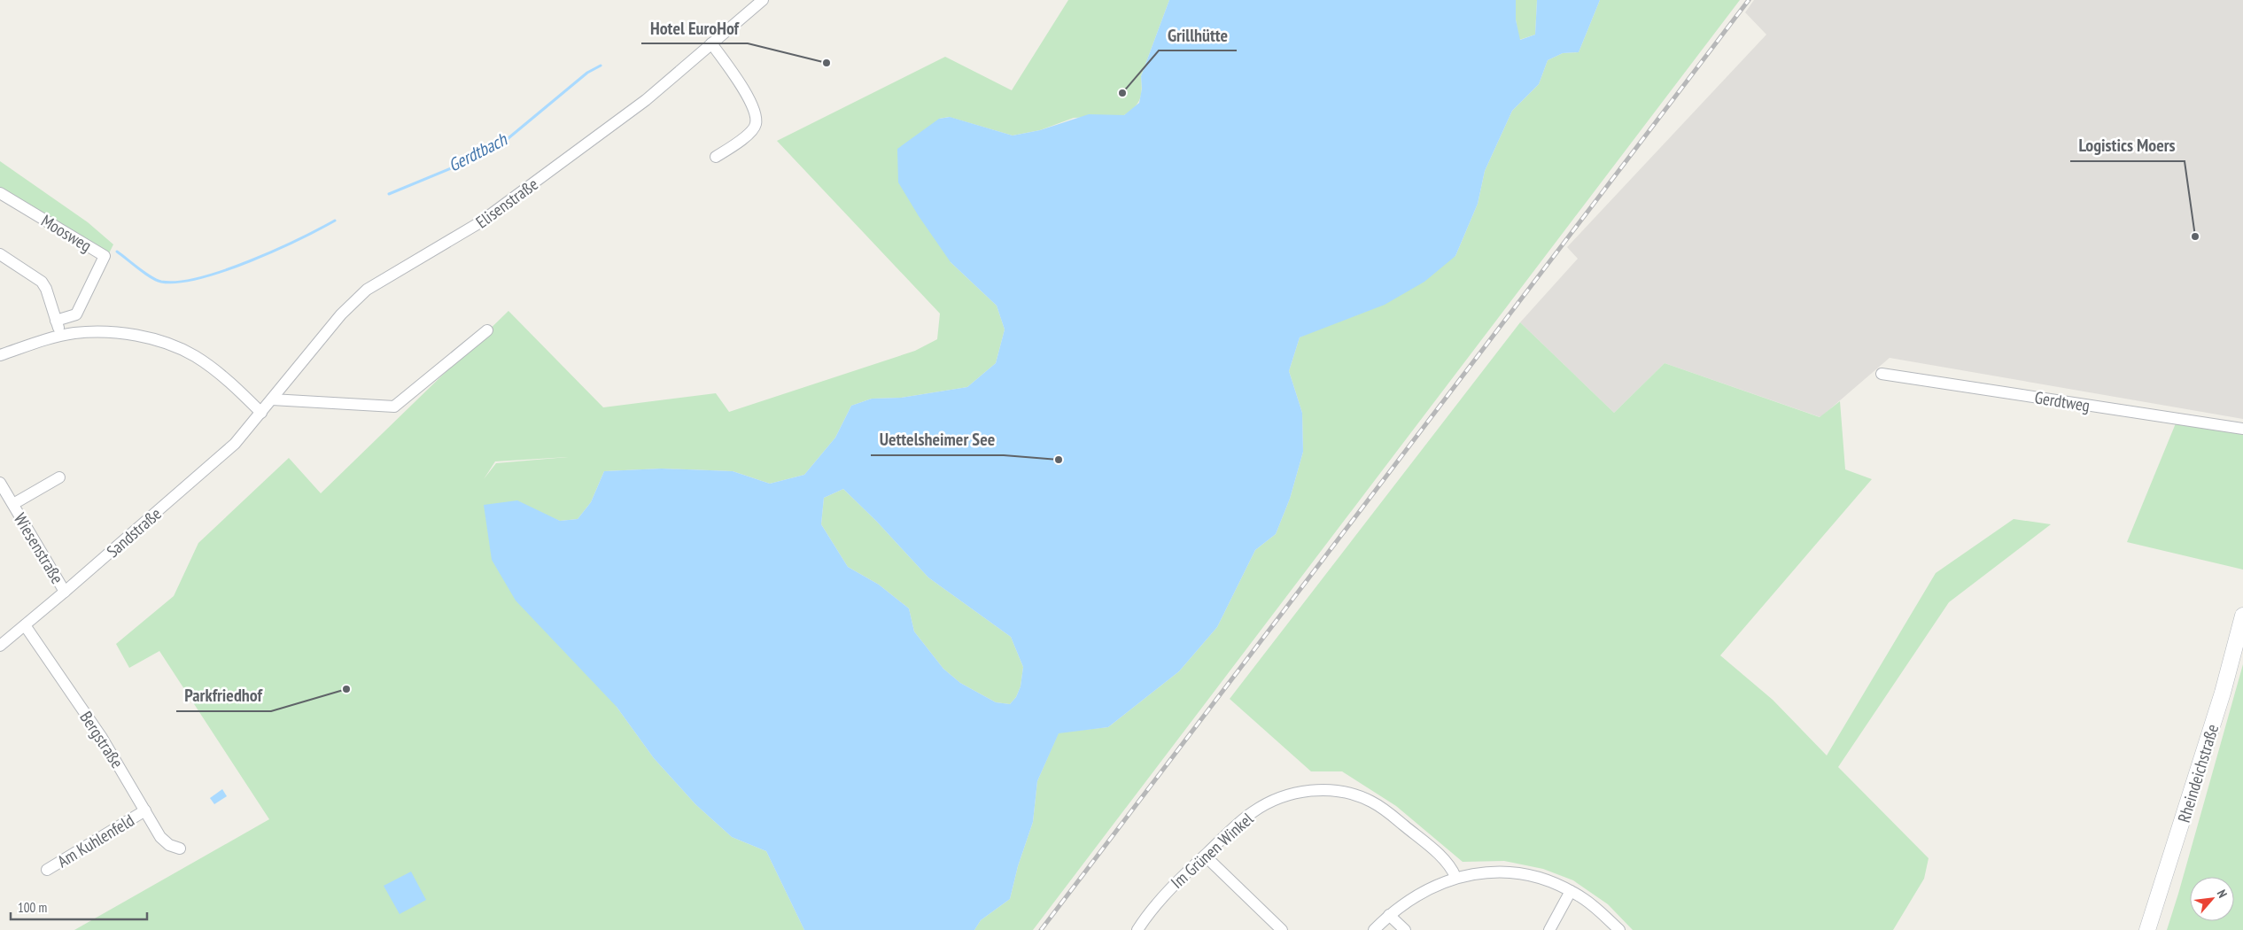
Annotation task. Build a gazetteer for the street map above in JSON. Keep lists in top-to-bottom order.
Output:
{
  "streets": {
    "main road": ["Rheindeichstraße"],
    "street": [
      "Elisenstraße",
      "Moosweg",
      "Gerdtweg",
      "Sandstraße",
      "Wiesenstraße",
      "Bergstraße",
      "Am Kuhlenfeld",
      "Im Grünen Winkel"
    ]
  },
  "crossings": [
    ["Elisenstraße", "Sandstraße"],
    ["Sandstraße", "Wiesenstraße"],
    ["Sandstraße", "Bergstraße"],
    ["Bergstraße", "Am Kuhlenfeld"]
  ],
  "water": ["Gerdtbach"],
  "places": [
    "Hotel EuroHof",
    "Grillhütte",
    "Logistics Moers",
    "Uettelsheimer See",
    "Parkfriedhof"
  ],
  "scale_bar": "100 m",
  "north": "top right"
}
